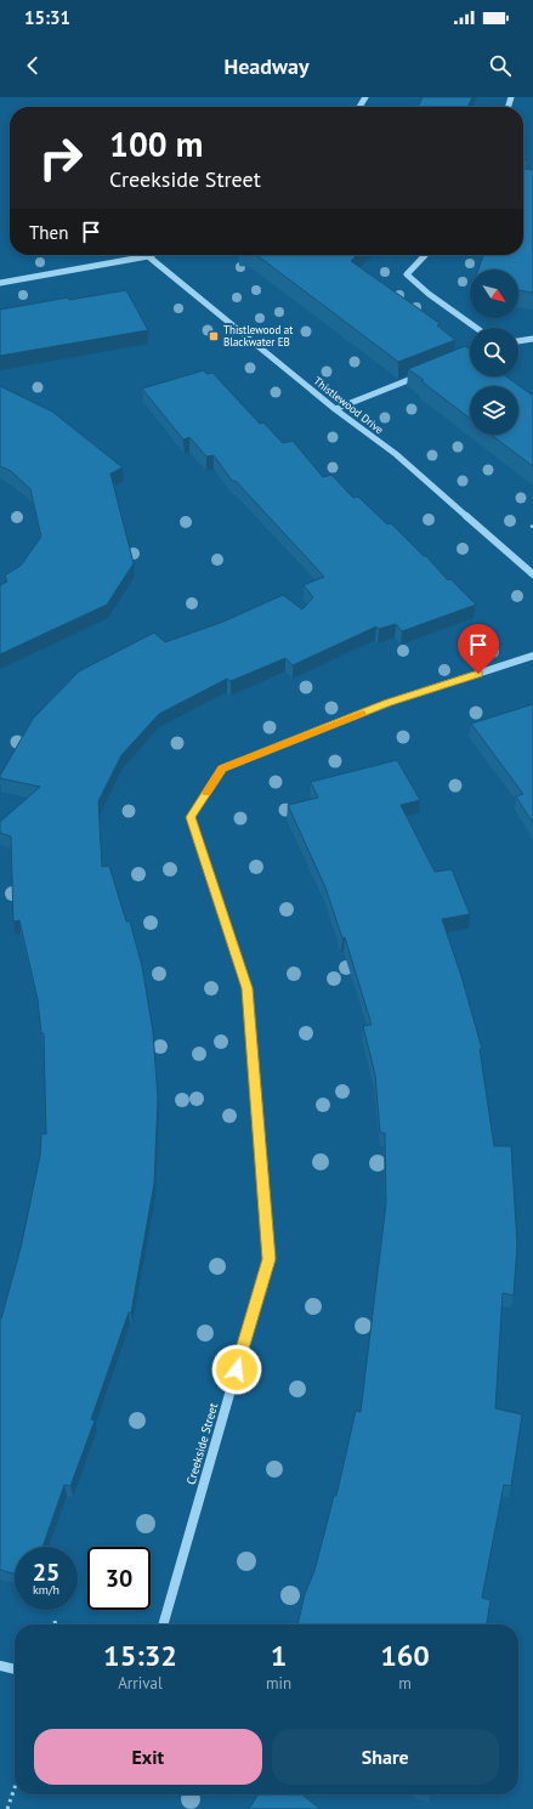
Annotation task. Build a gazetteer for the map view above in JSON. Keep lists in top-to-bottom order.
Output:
{
  "streets": {
    "street": ["Thistlewood Drive", "Creekside Street"]
  },
  "places": {
    "transit": ["Thistlewood at Blackwater EB"]
  },
  "north": "bottom right",
  "page": {
    "status": "15:31",
    "header": "Headway",
    "turn": ["100 m", "Creekside Street"],
    "then": "Then",
    "speed": "25 km/h",
    "limit": "30",
    "eta": [
      "15:32",
      "Arrival",
      "1",
      "min",
      "160",
      "m"
    ],
    "buttons": ["Exit", "Share"]
  }
}
